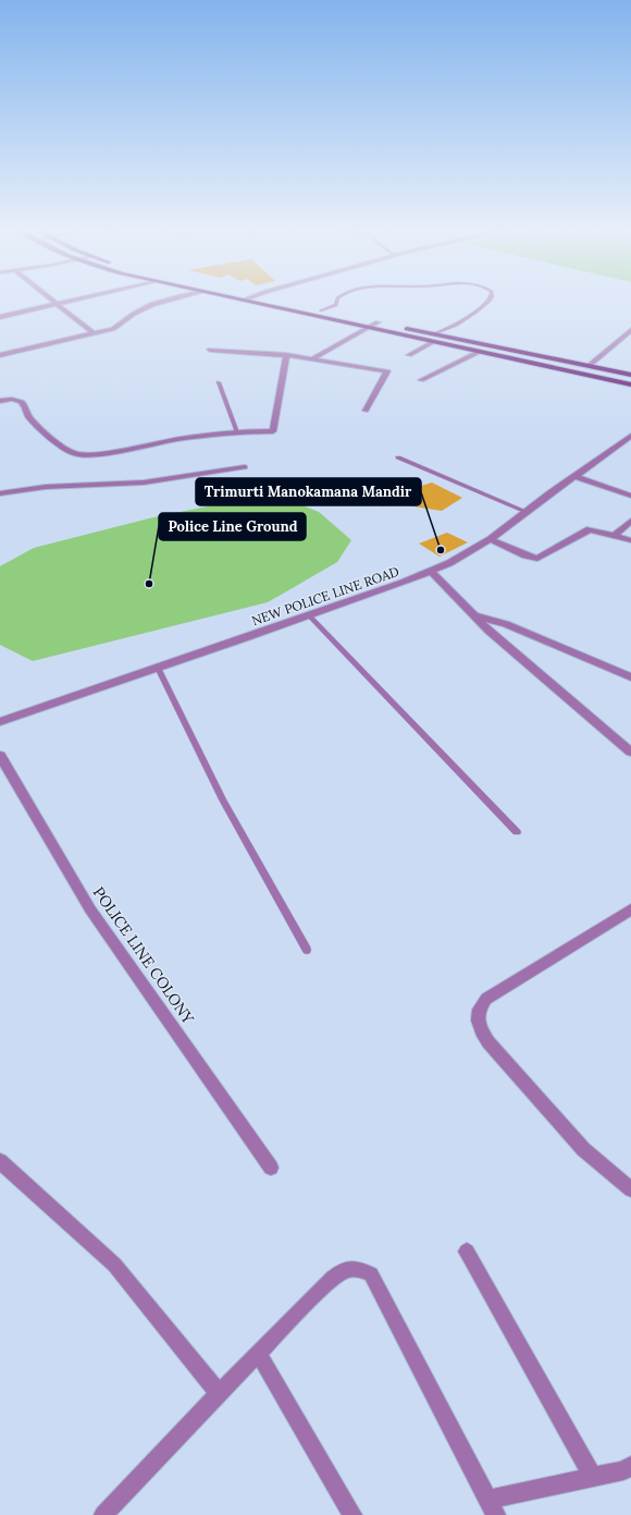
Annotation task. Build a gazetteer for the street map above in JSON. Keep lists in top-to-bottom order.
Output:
{
  "streets": {
    "street": ["NEW POLICE LINE ROAD", "POLICE LINE COLONY"]
  },
  "places": ["Trimurti Manokamana Mandir", "Police Line Ground"]
}
